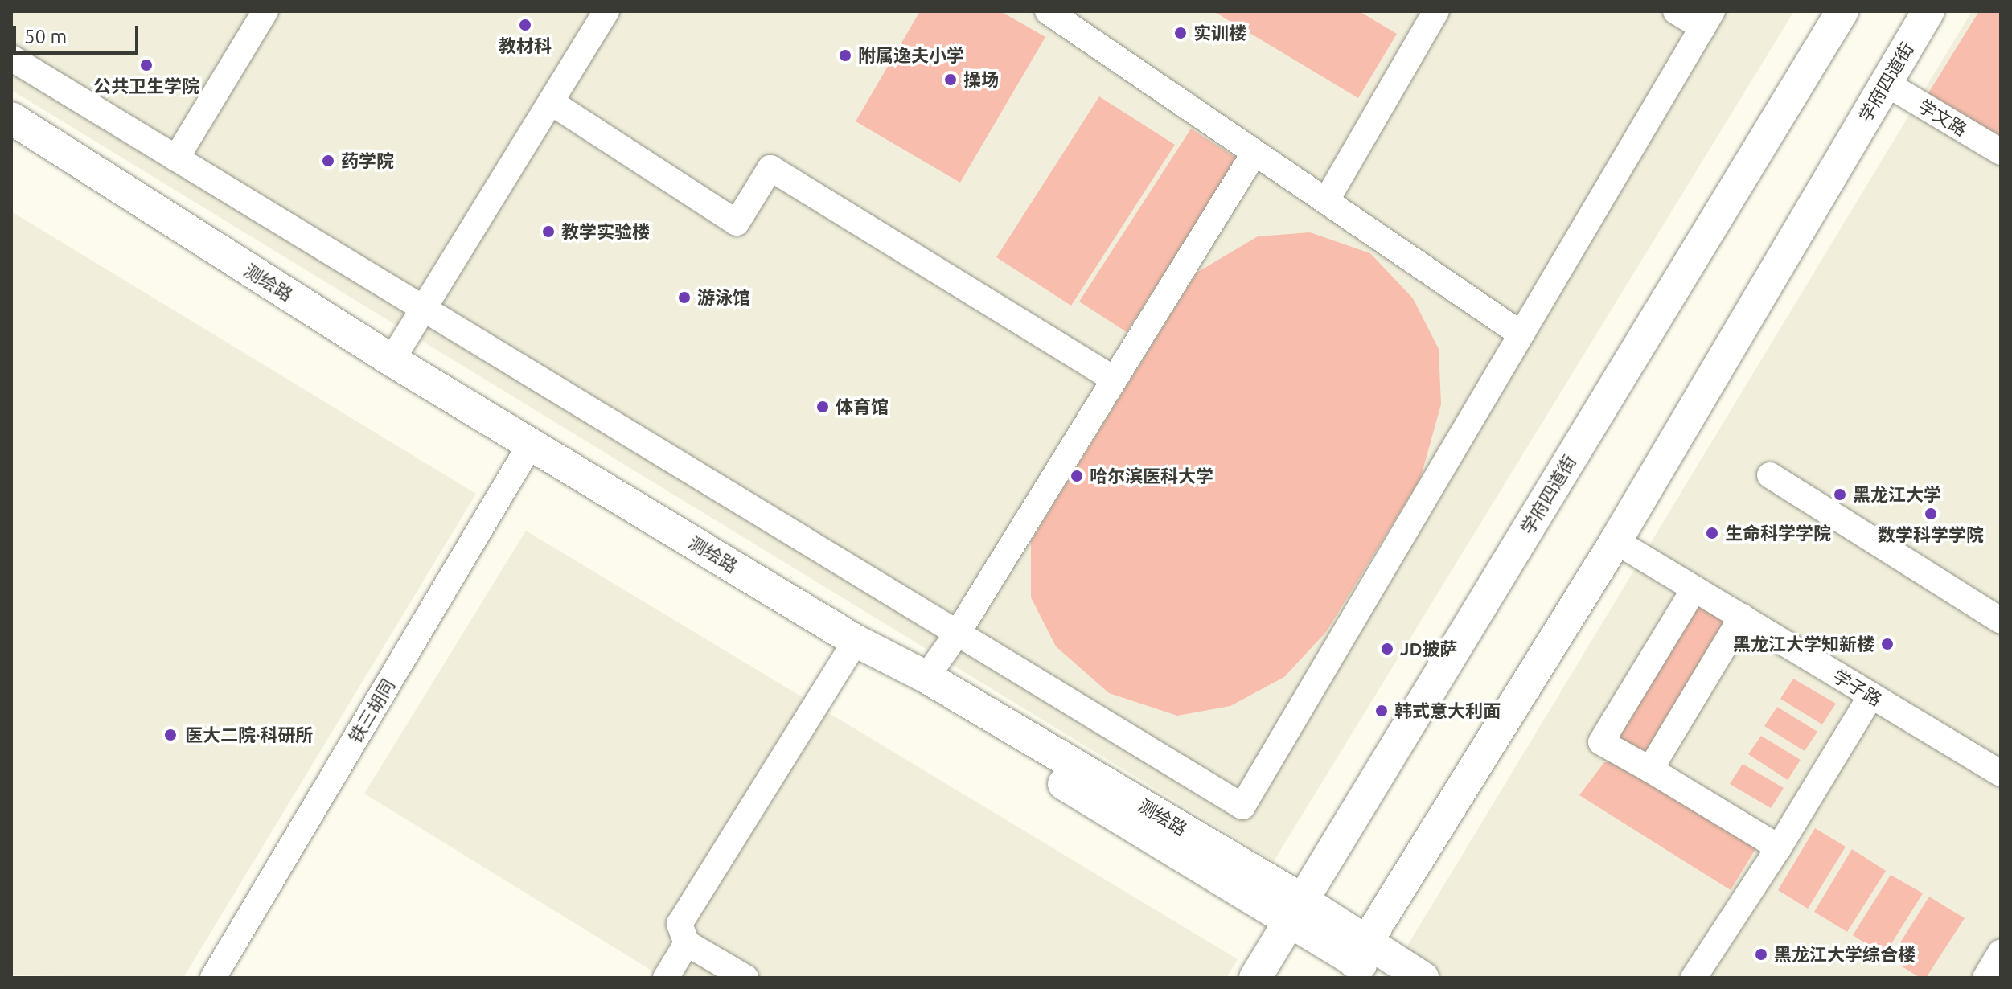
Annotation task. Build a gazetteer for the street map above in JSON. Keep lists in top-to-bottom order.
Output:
{
  "streets": {
    "main road": ["学府四道街", "测绘路"],
    "street": ["学文路", "学子路", "铁三胡同"]
  },
  "crossings": [
    ["学府四道街", "学文路"],
    ["学府四道街", "测绘路"],
    ["学府四道街", "学子路"],
    ["测绘路", "铁三胡同"]
  ],
  "places": [
    "教材科",
    "实训楼",
    "附属逸夫小学",
    "公共卫生学院",
    "操场",
    "药学院",
    "教学实验楼",
    "游泳馆",
    "体育馆",
    "哈尔滨医科大学",
    "黑龙江大学",
    "数学科学学院",
    "生命科学学院",
    "黑龙江大学知新楼",
    "JD披萨",
    "韩式意大利面",
    "医大二院·科研所",
    "黑龙江大学综合楼"
  ],
  "scale_bar": "50 m"
}
